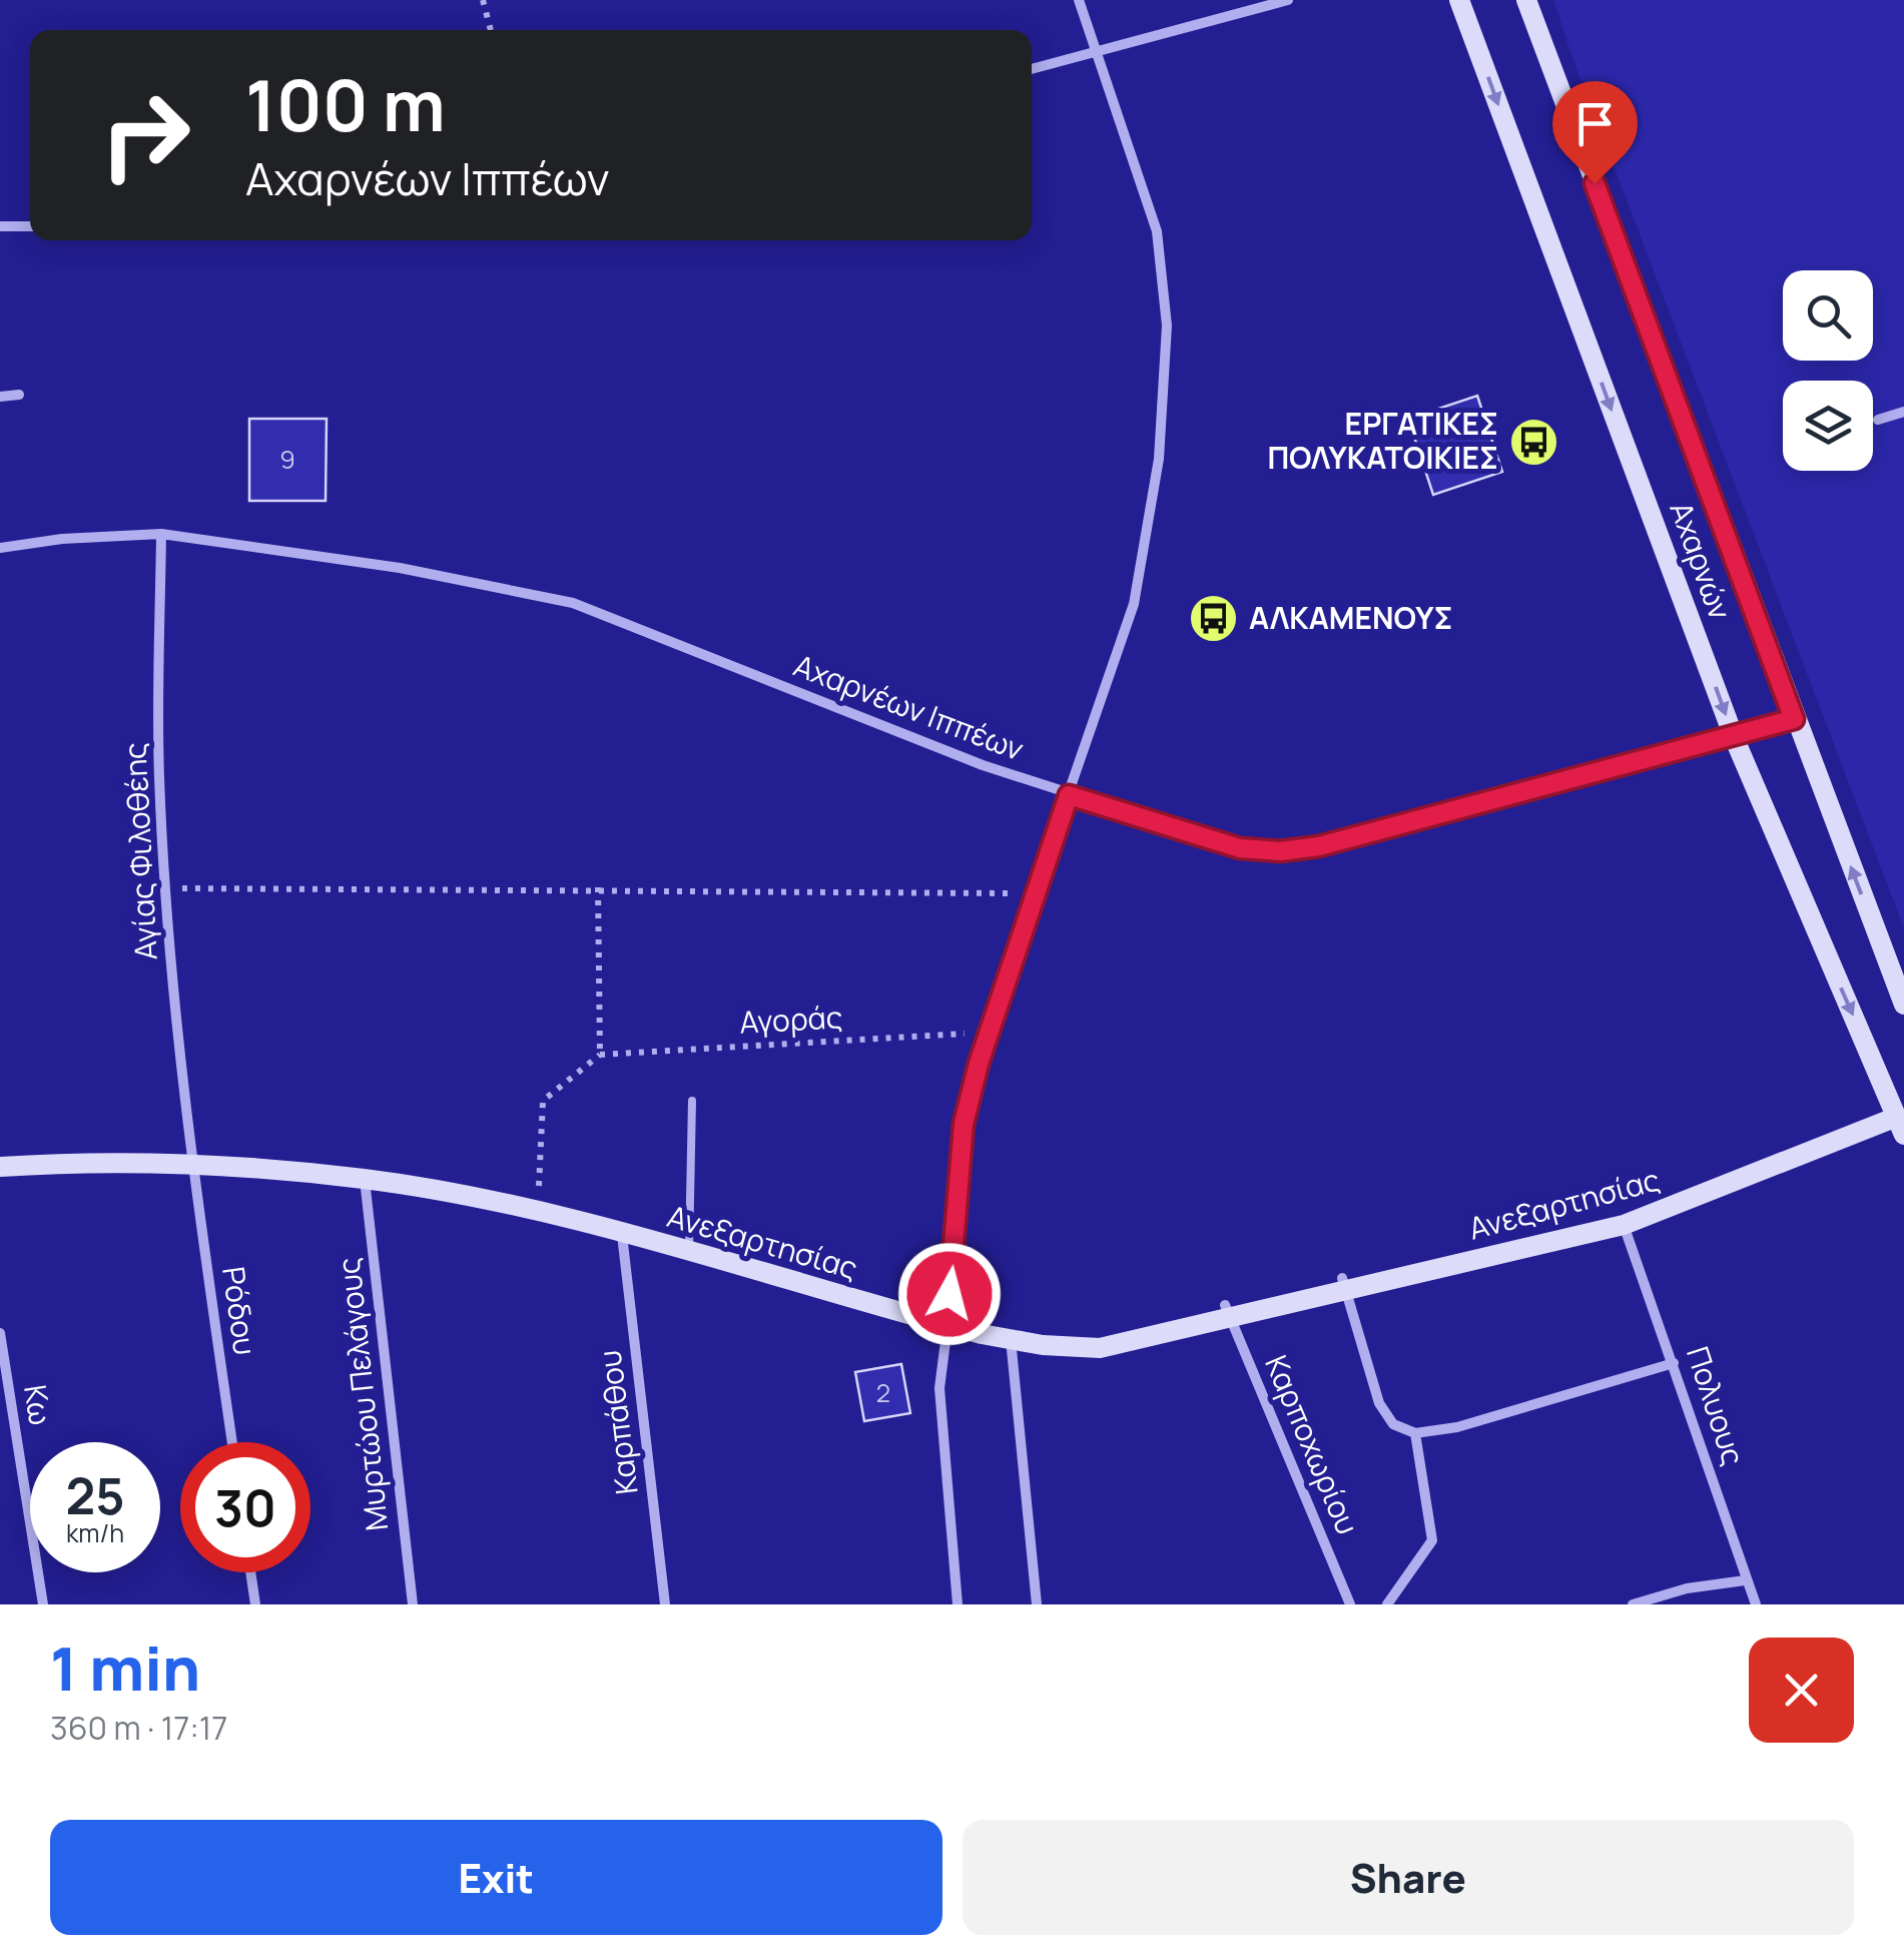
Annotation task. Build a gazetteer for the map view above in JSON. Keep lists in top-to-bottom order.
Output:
{
  "streets": {
    "main road": ["Αχαρνών", "Ανεξαρτησίας"],
    "street": [
      "Αχαρνέων Ιππέων",
      "Αγίας Φιλοθέης",
      "Ρόδου",
      "Μυρτώου Πελάγους",
      "Κω",
      "Πολυους",
      "Καρπάθου",
      "Καρποχωρίου"
    ],
    "path": ["Αγοράς"]
  },
  "crossings": [
    ["Αχαρνών", "Αχαρνέων Ιππέων"],
    ["Αχαρνών", "Ανεξαρτησίας"],
    ["Αχαρνέων Ιππέων", "Αγίας Φιλοθέης"],
    ["Αγίας Φιλοθέης", "Ανεξαρτησίας"],
    ["Αγίας Φιλοθέης", "Ρόδου"],
    ["Ανεξαρτησίας", "Ρόδου"],
    ["Ανεξαρτησίας", "Μυρτώου Πελάγους"],
    ["Ανεξαρτησίας", "Πολυους"],
    ["Ανεξαρτησίας", "Καρπάθου"],
    ["Ανεξαρτησίας", "Καρποχωρίου"]
  ],
  "places": {
    "bus stop": ["ΕΡΓΑΤΙΚΕΣ ΠΟΛΥΚΑΤΟΙΚΙΕΣ", "ΑΛΚΑΜΕΝΟΥΣ"]
  },
  "house_numbers": ["9", "2"],
  "page": {
    "turn": ["100 m", "Αχαρνέων Ιππέων"],
    "speed": "25 km/h",
    "limit": "30",
    "heading": ["1 min", "360 m · 17:17"],
    "buttons": ["Exit", "Share"]
  }
}
